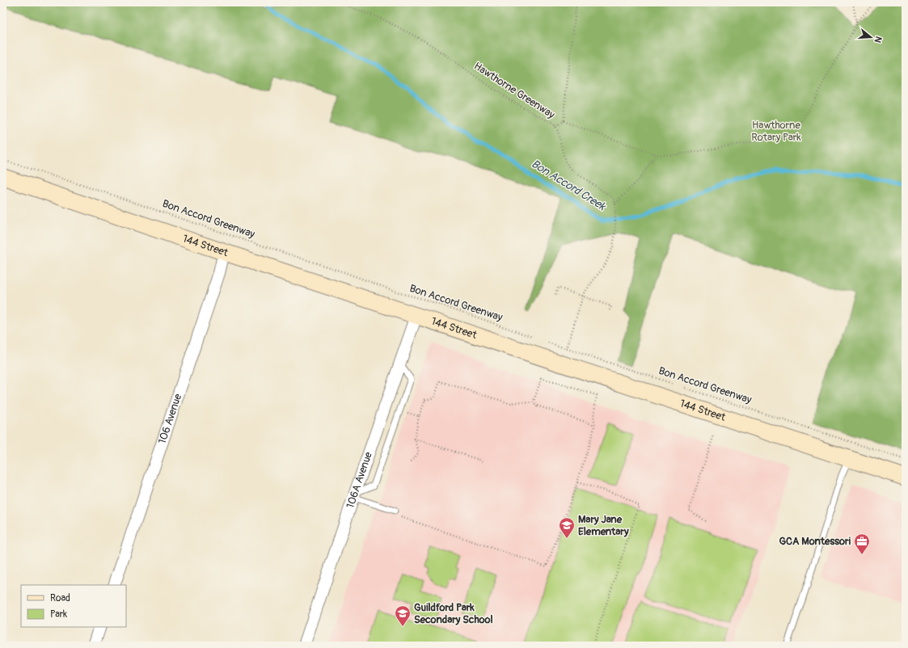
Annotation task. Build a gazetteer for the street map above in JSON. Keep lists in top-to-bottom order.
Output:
{
  "streets": {
    "main road": ["144 Street"],
    "street": ["106 Avenue", "106A Avenue"],
    "path": ["Hawthorne Greenway", "Bon Accord Greenway"]
  },
  "crossings": [
    ["144 Street", "106 Avenue"],
    ["144 Street", "106A Avenue"]
  ],
  "water": ["Bon Accord Creek"],
  "parks": ["Hawthorne Rotary Park"],
  "places": {
    "school or university": ["Mary Jane Elementary", "Guildford Park Secondary School"],
    "office": ["GCA Montessori"]
  },
  "legend": ["Road", "Park"],
  "north": "right"
}
